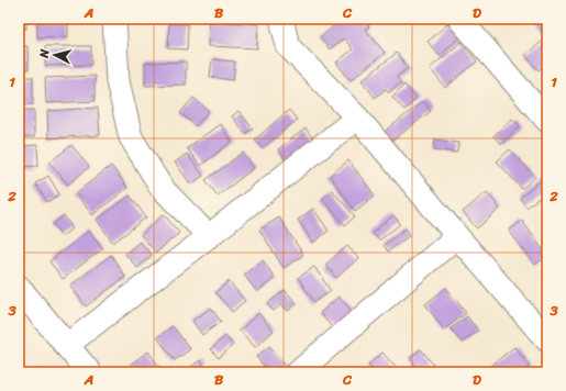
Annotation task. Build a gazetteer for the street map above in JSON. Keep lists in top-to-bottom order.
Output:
{
  "north": "left",
  "grid": {
    "columns": [
      "A",
      "B",
      "C",
      "D"
    ],
    "rows": ["1", "2", "3"]
  }
}
